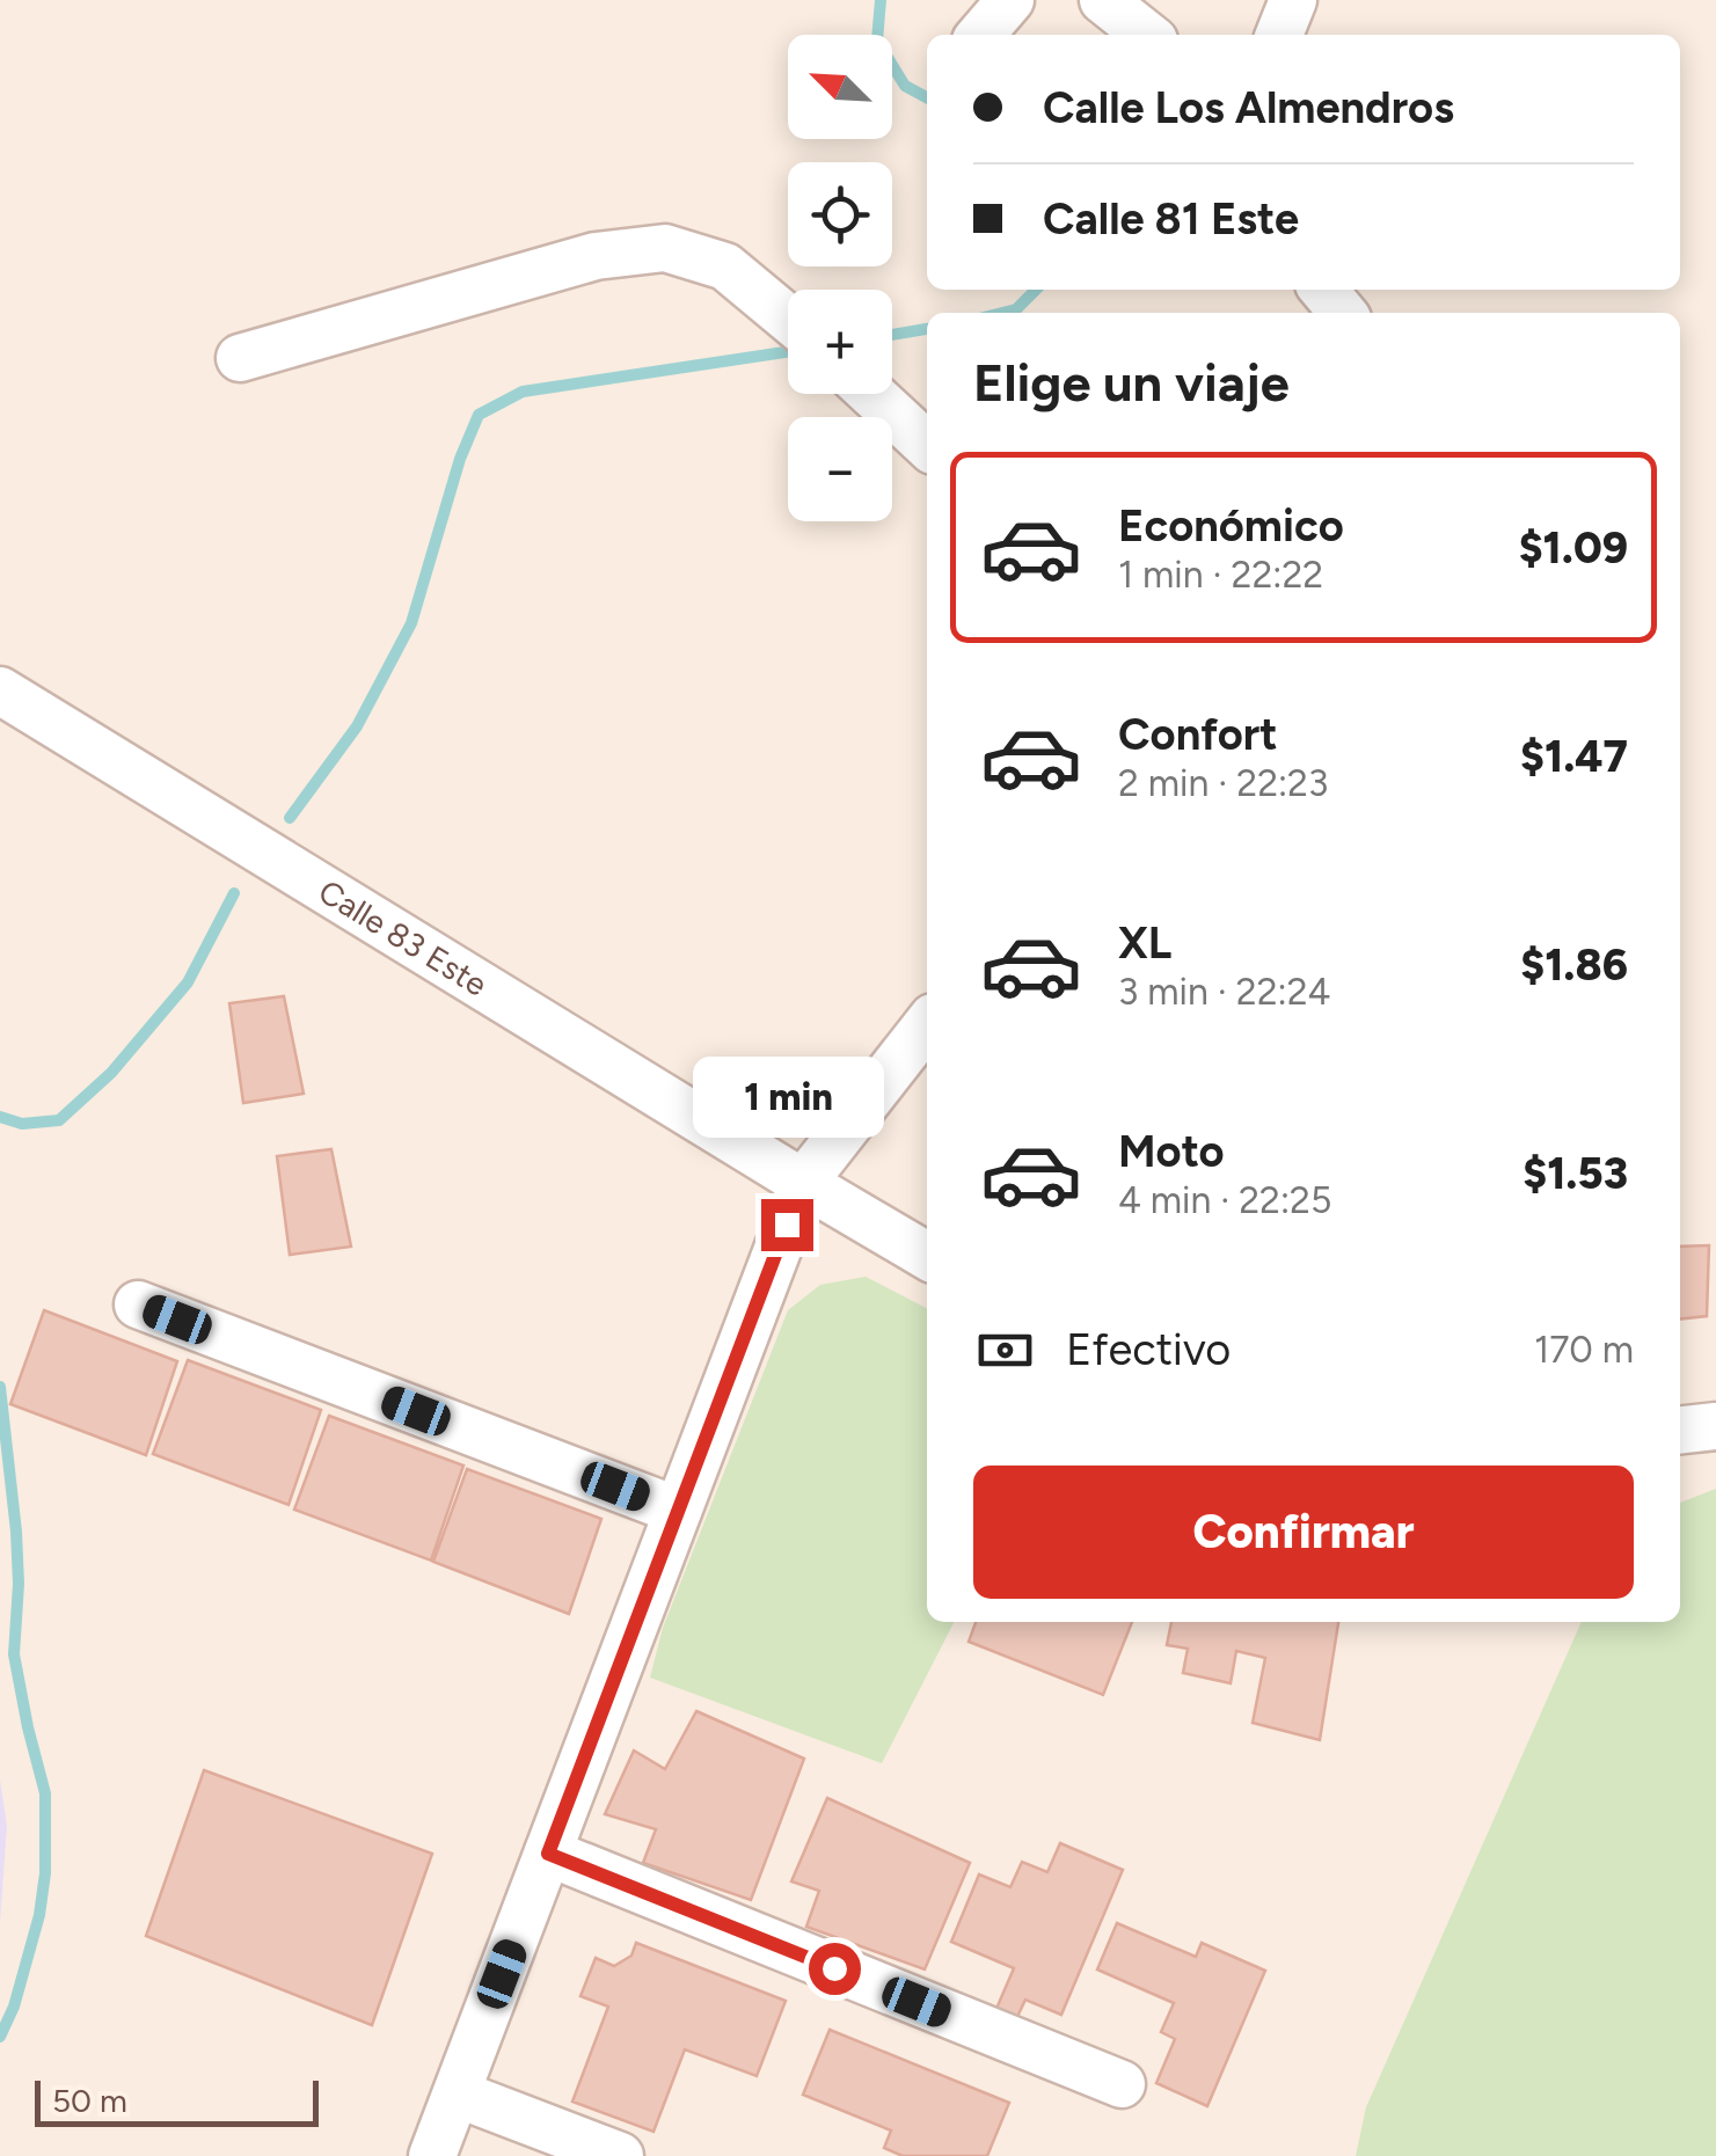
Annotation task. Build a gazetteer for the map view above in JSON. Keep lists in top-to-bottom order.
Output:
{
  "streets": {
    "street": ["Calle 83 Este"]
  },
  "scale_bar": "50 m",
  "north": "top left",
  "page": {
    "map_buttons": ["+", "−"],
    "banner": ["Calle Los Almendros", "Calle 81 Este"],
    "heading": "Elige un viaje",
    "list": [
      {
        "name": "Económico",
        "note": "1 min · 22:22",
        "value": "$1.09"
      },
      {
        "name": "Confort",
        "note": "2 min · 22:23",
        "value": "$1.47"
      },
      {
        "name": "XL",
        "note": "3 min · 22:24",
        "value": "$1.86"
      },
      {
        "name": "Moto",
        "note": "4 min · 22:25",
        "value": "$1.53"
      }
    ],
    "bubble": "1 min",
    "pay": ["Efectivo", "170 m"],
    "buttons": "Confirmar",
    "scale": "50 m"
  }
}
